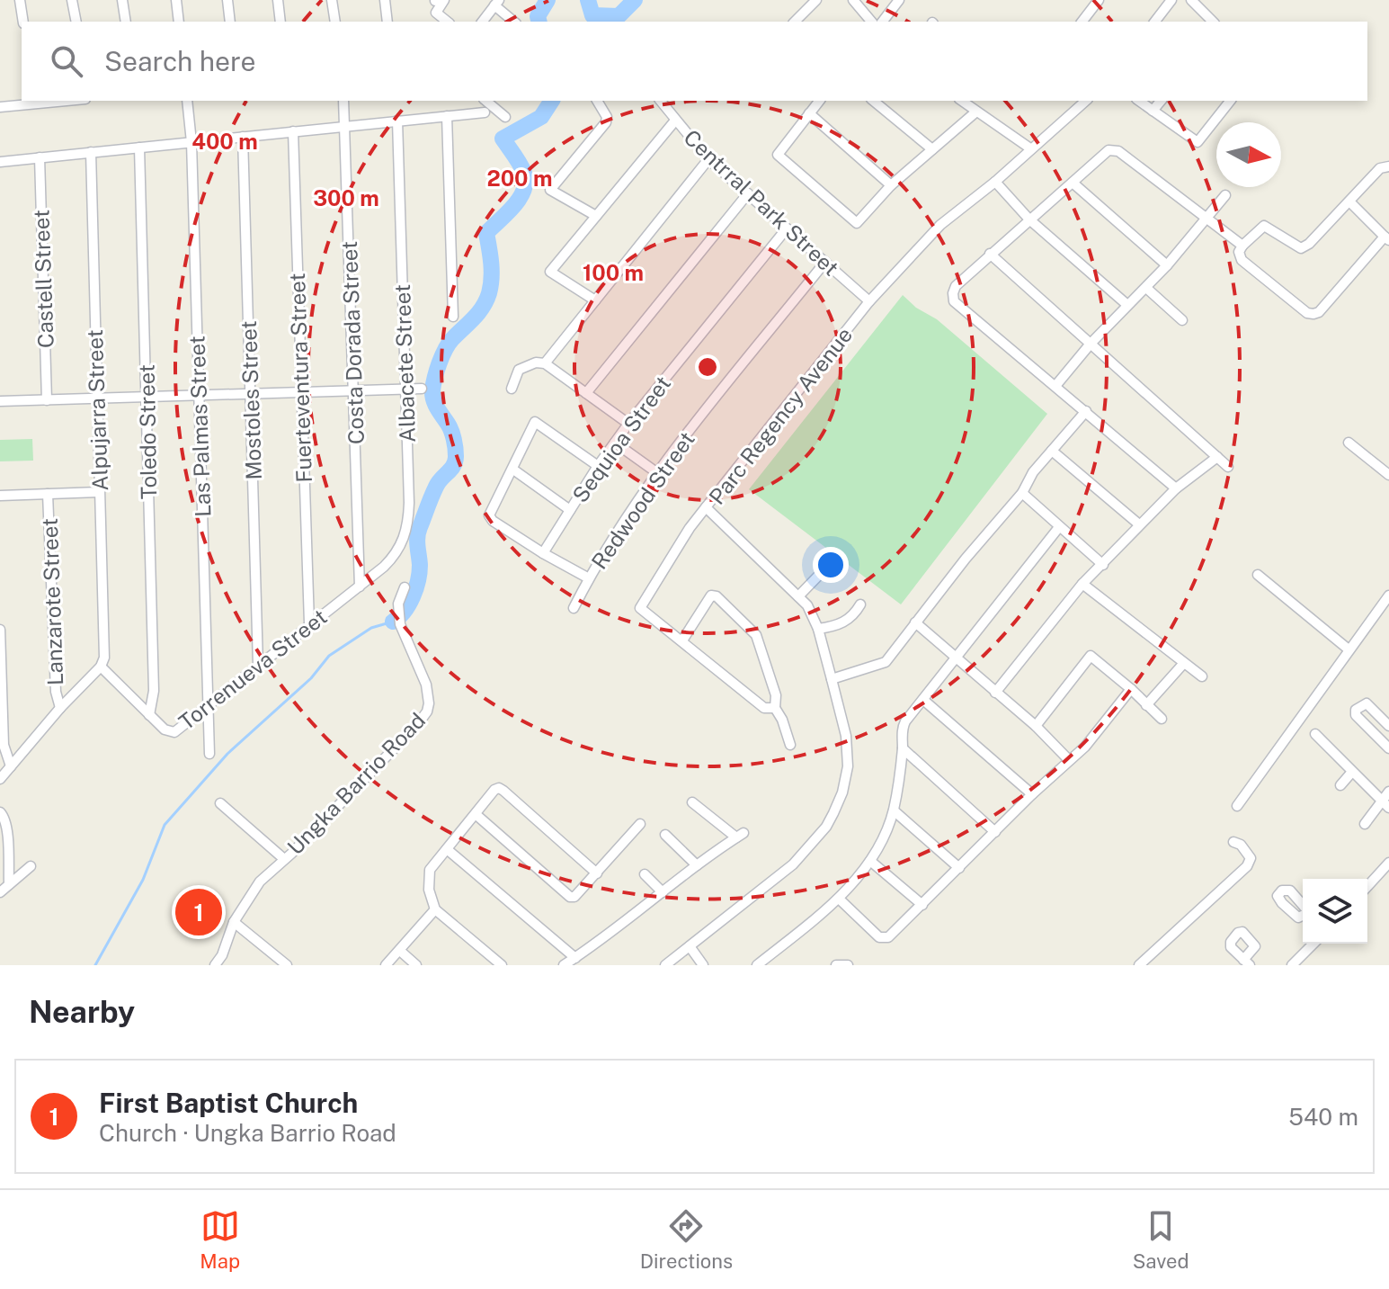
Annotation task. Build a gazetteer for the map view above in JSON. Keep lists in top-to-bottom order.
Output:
{
  "streets": {
    "street": [
      "Centrral Park Street",
      "Castell Street",
      "Costa Dorada Street",
      "Albacete Street",
      "Fuerteventura Street",
      "Mostoles Street",
      "Alpujarra Street",
      "Parc Regency Avenue",
      "Las Palmas Street",
      "Toledo Street",
      "Sequioa Street",
      "Redwood Street",
      "Lanzarote Street",
      "Torrenueva Street",
      "Ungka Barrio Road"
    ]
  },
  "crossings": [
    ["Centrral Park Street", "Parc Regency Avenue"],
    ["Centrral Park Street", "Sequioa Street"],
    ["Centrral Park Street", "Redwood Street"],
    ["Costa Dorada Street", "Albacete Street"],
    ["Costa Dorada Street", "Torrenueva Street"],
    ["Albacete Street", "Torrenueva Street"],
    ["Fuerteventura Street", "Torrenueva Street"],
    ["Mostoles Street", "Torrenueva Street"],
    ["Alpujarra Street", "Torrenueva Street"],
    ["Las Palmas Street", "Torrenueva Street"],
    ["Toledo Street", "Torrenueva Street"]
  ],
  "north": "right",
  "page": {
    "search": "Search here",
    "pins": "1",
    "heading": "Nearby",
    "list": [
      {
        "mark": "1",
        "name": "First Baptist Church",
        "note": "Church · Ungka Barrio Road",
        "value": "540 m"
      }
    ],
    "nav": ["Map", "Directions", "Saved"]
  },
  "rings": [
    "400 m",
    "200 m",
    "300 m",
    "100 m"
  ]
}
